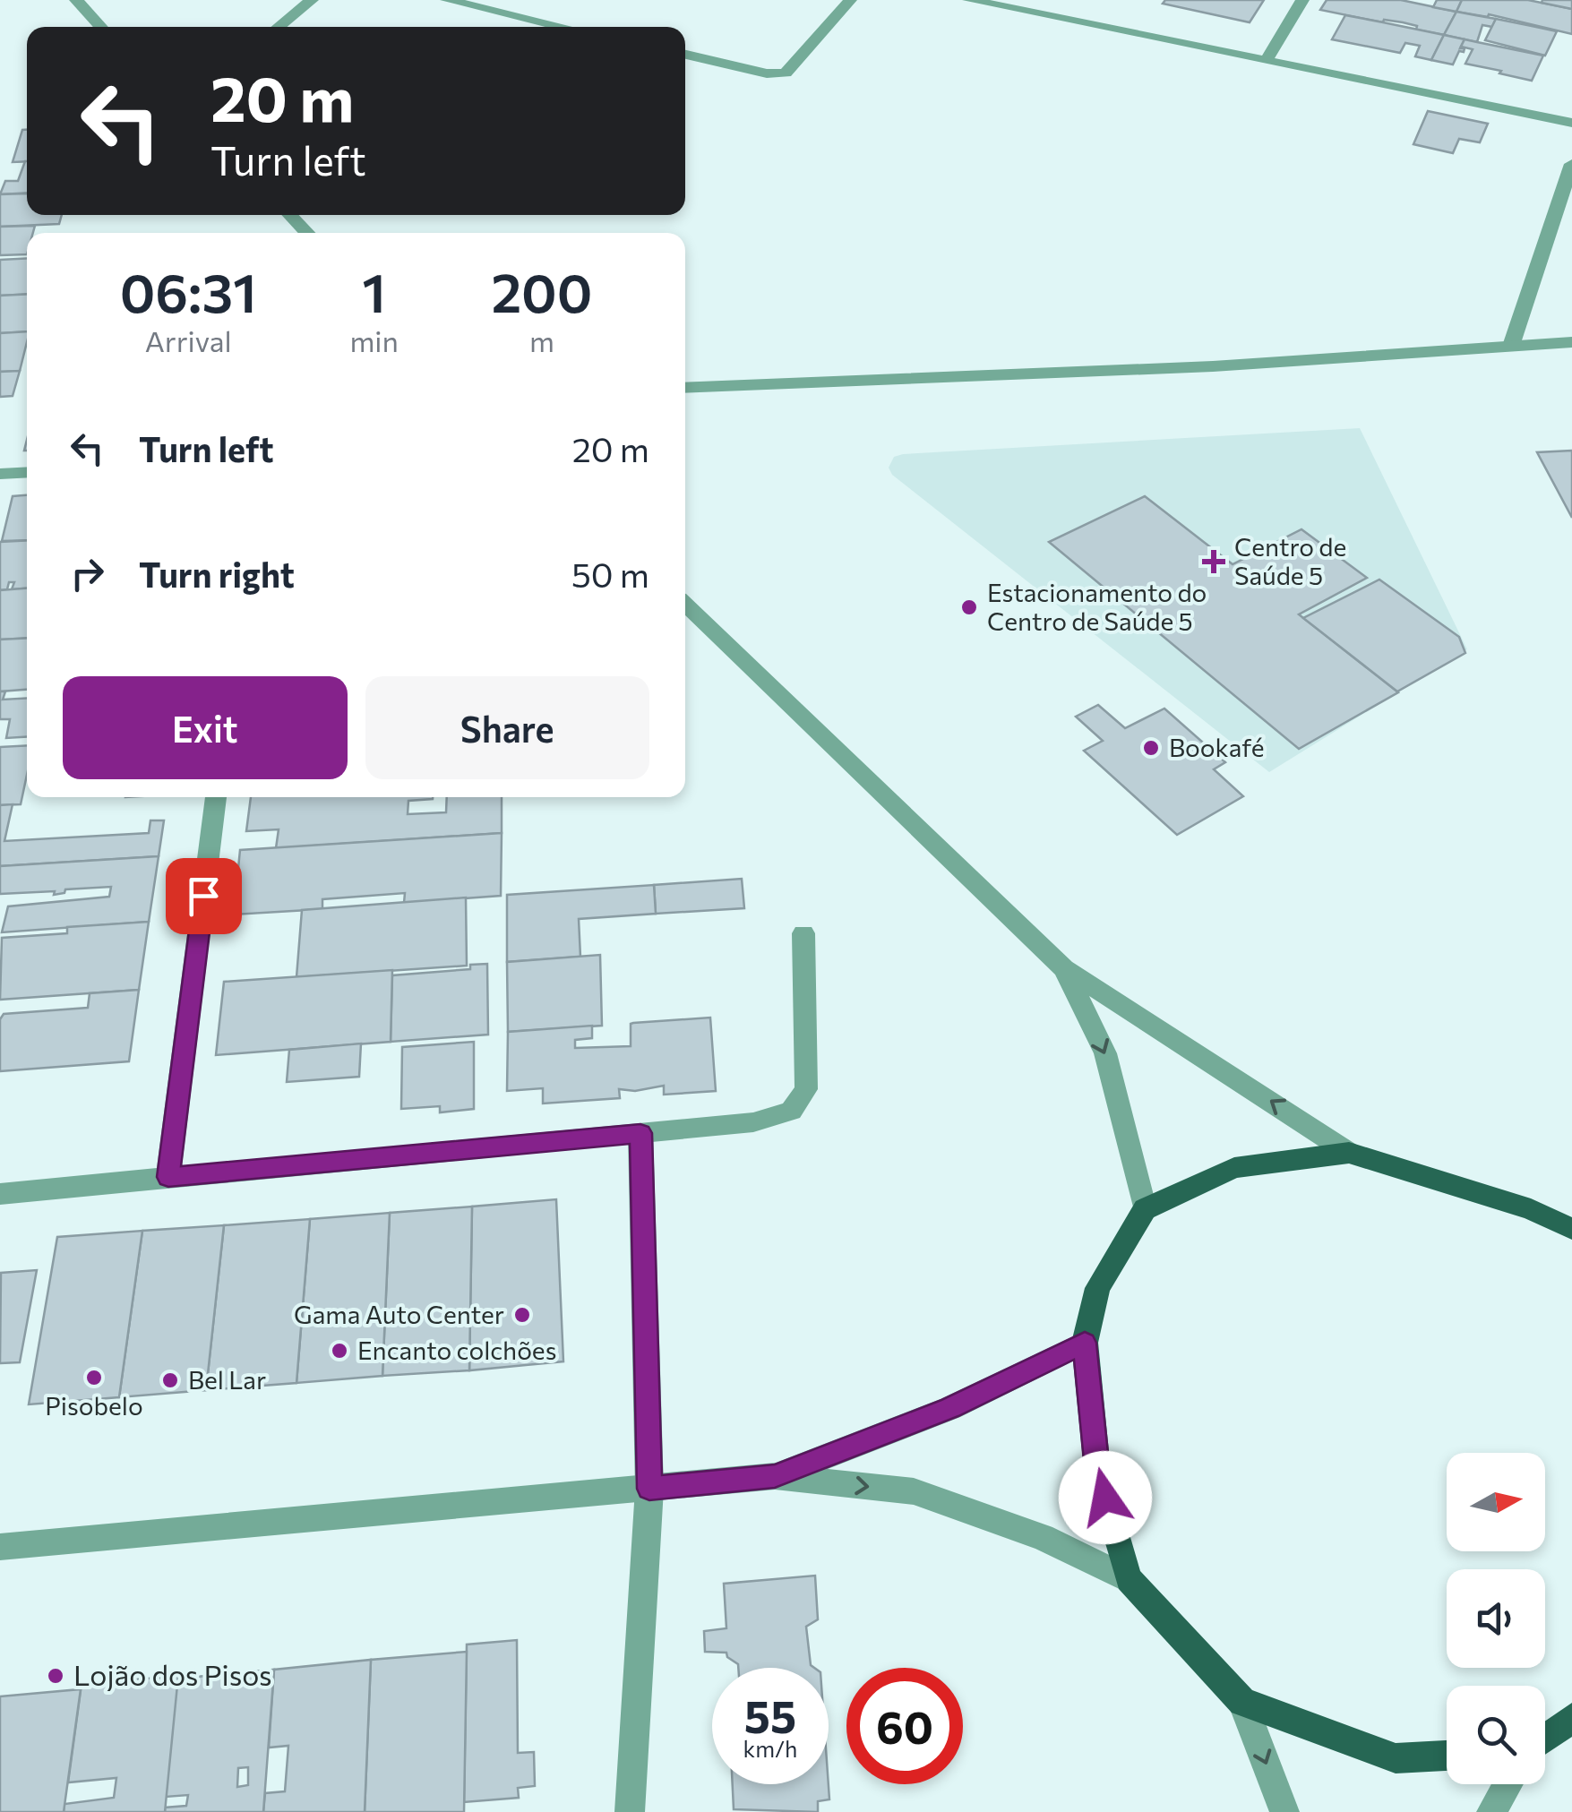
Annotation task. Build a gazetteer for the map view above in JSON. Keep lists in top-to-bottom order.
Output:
{
  "places": {
    "health": ["Centro de Saúde 5"],
    "other": [
      "Estacionamento do Centro de Saúde 5",
      "Bookafé",
      "Gama Auto Center",
      "Encanto colchões",
      "Pisobelo",
      "Bel Lar",
      "Lojão dos Pisos"
    ]
  },
  "north": "right",
  "page": {
    "turn": ["20 m", "Turn left"],
    "eta": [
      "06:31",
      "Arrival",
      "1",
      "min",
      "200",
      "m"
    ],
    "list": [
      {
        "name": "Turn left",
        "value": "20 m"
      },
      {
        "name": "Turn right",
        "value": "50 m"
      }
    ],
    "buttons": ["Exit", "Share"],
    "speed": "55 km/h",
    "limit": "60"
  }
}
